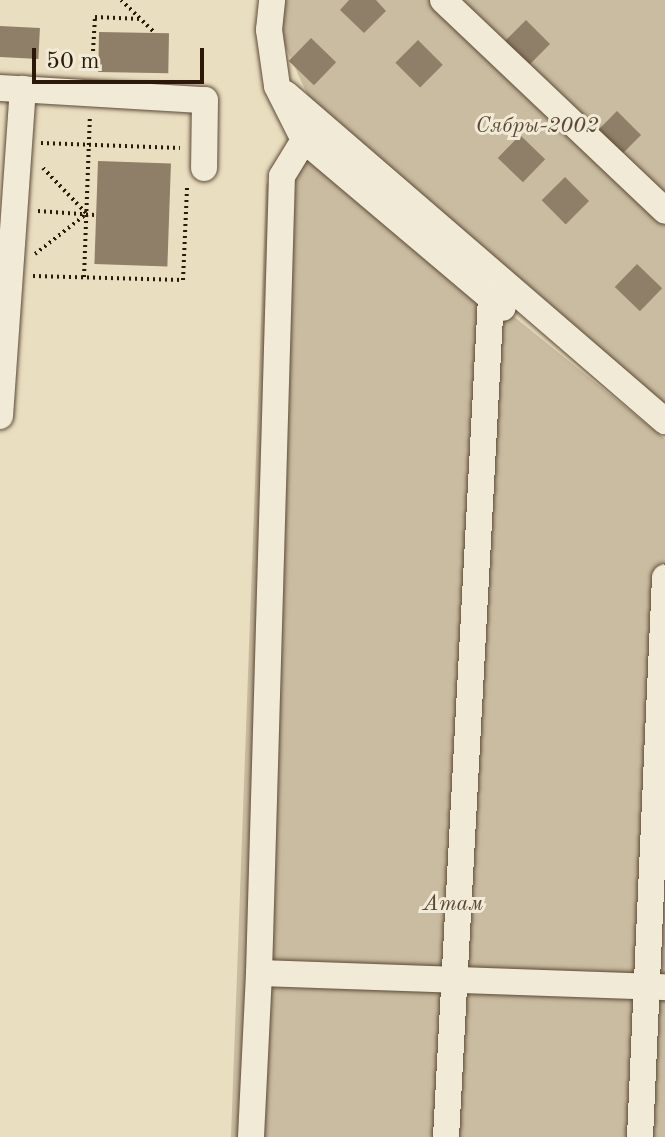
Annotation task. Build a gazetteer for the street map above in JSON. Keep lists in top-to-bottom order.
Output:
{
  "parks": ["Сябры-2002", "Атам"],
  "scale_bar": "50 m"
}
